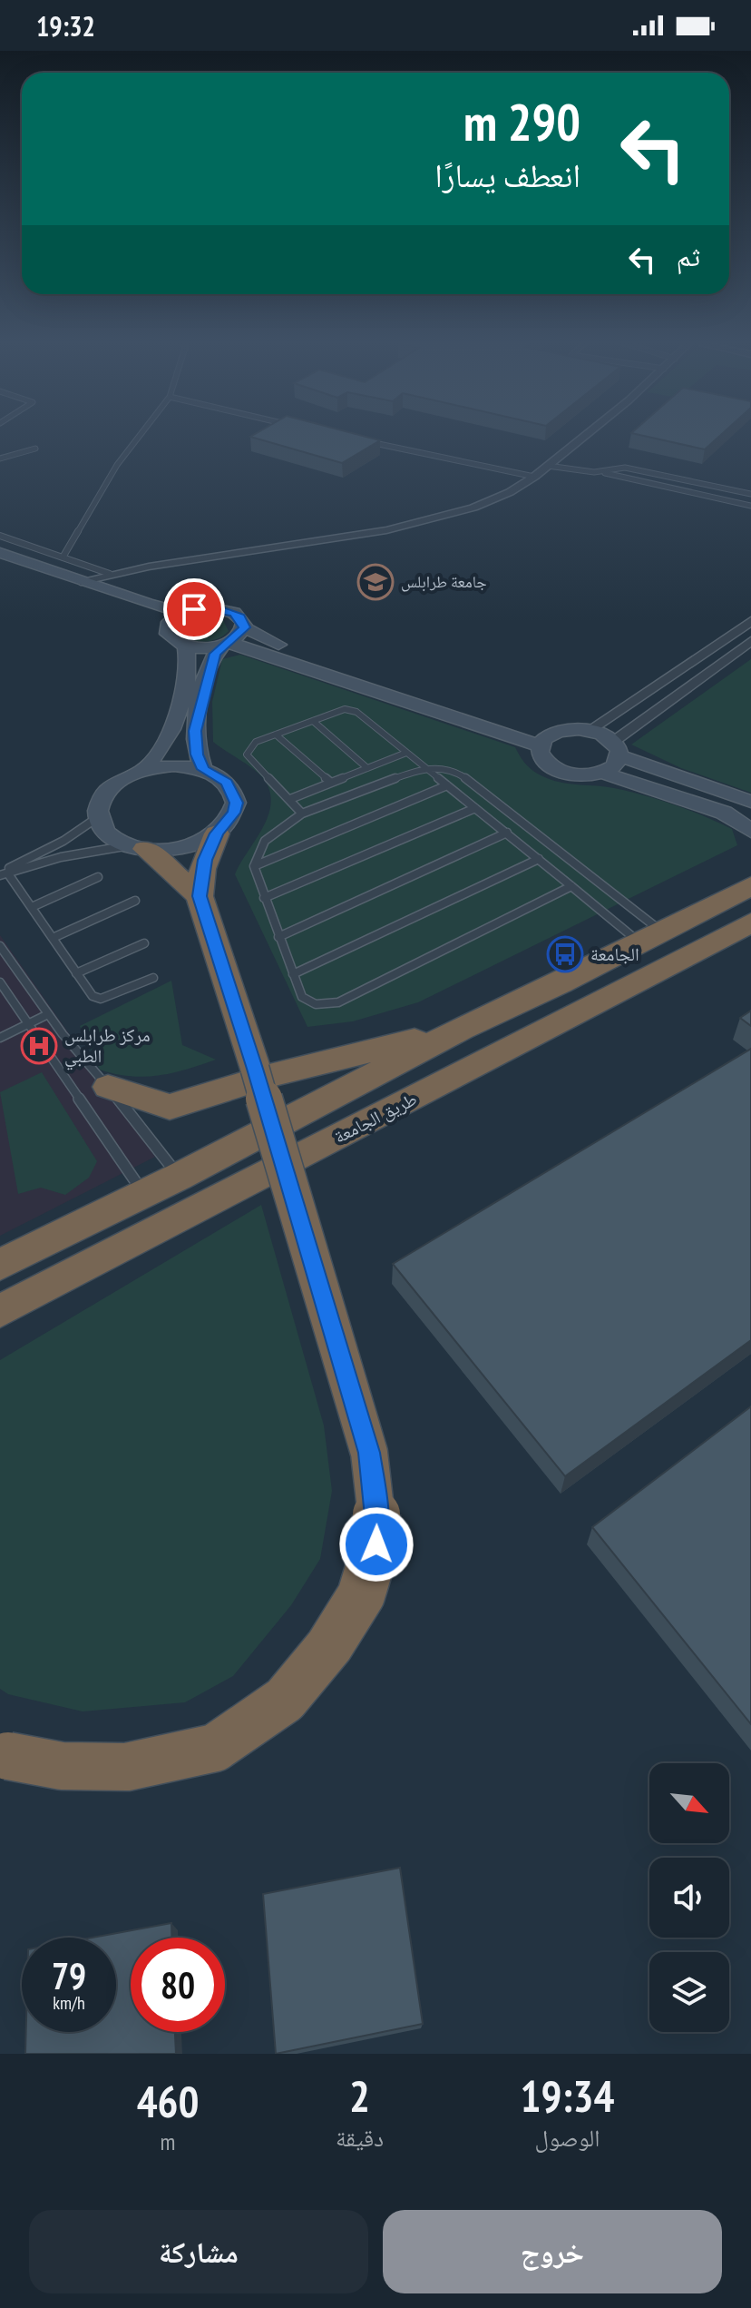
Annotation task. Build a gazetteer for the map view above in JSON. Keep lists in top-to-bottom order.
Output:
{
  "streets": {
    "highway": ["طريق الجامعة"]
  },
  "places": {
    "school or university": ["جامعة طرابلس"],
    "bus stop": ["الجامعة"],
    "hospital": ["مركز طرابلس الطبي"]
  },
  "north": "bottom right",
  "page": {
    "status": "19:32",
    "turn": ["290 m", "انعطف يسارًا"],
    "then": "ثم",
    "speed": "79 km/h",
    "limit": "80",
    "eta": [
      "19:34",
      "الوصول",
      "2",
      "دقيقة",
      "460",
      "m"
    ],
    "buttons": ["خروج", "مشاركة"]
  }
}
